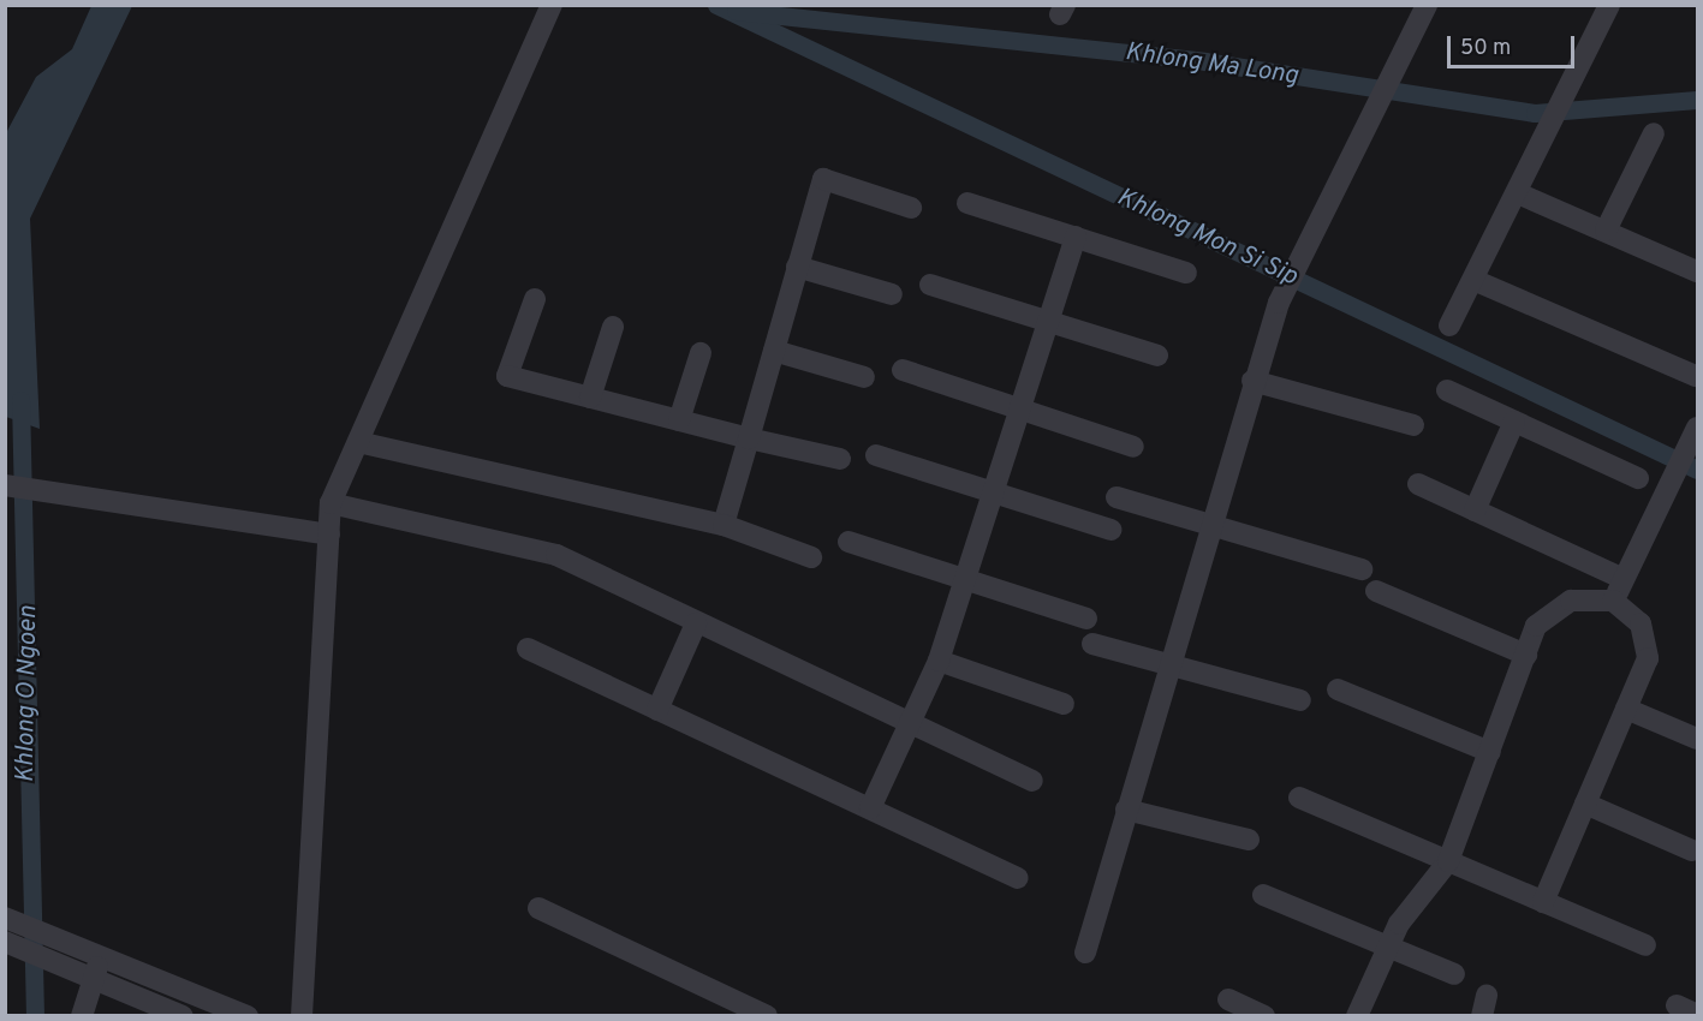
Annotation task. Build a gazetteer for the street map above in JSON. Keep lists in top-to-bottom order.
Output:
{
  "water": ["Khlong Ma Long", "Khlong Mon Si Sip", "Khlong O Ngoen"],
  "scale_bar": "50 m"
}
